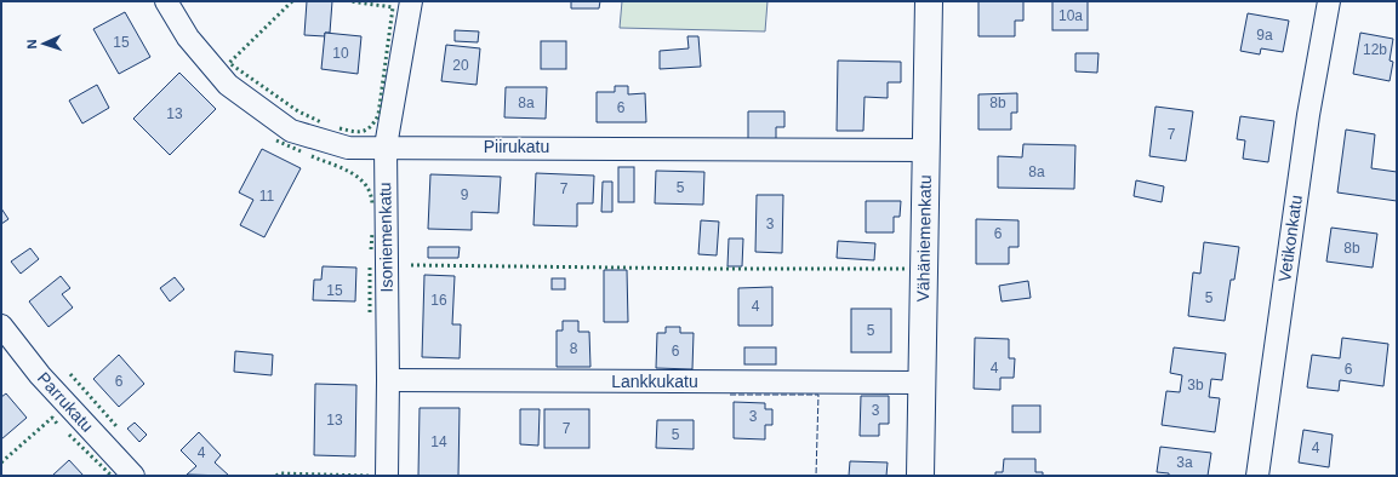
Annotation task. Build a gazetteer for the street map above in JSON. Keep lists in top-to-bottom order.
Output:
{
  "streets": {
    "street": [
      "Piirukatu",
      "Isoniemenkatu",
      "Vähäniemenkatu",
      "Vetikonkatu",
      "Lankkukatu",
      "Parrukatu"
    ]
  },
  "crossings": [
    ["Piirukatu", "Isoniemenkatu"],
    ["Piirukatu", "Vähäniemenkatu"],
    ["Isoniemenkatu", "Lankkukatu"],
    ["Vähäniemenkatu", "Lankkukatu"]
  ],
  "house_numbers": [
    "10a",
    "9a",
    "15",
    "12b",
    "10",
    "20",
    "8a",
    "8b",
    "6",
    "13",
    "7",
    "8a",
    "5",
    "7",
    "9",
    "11",
    "3",
    "6",
    "8b",
    "15",
    "5",
    "16",
    "4",
    "5",
    "8",
    "6",
    "4",
    "6",
    "6",
    "3b",
    "3",
    "3",
    "13",
    "7",
    "5",
    "14",
    "4",
    "4",
    "3a"
  ],
  "north": "left"
}
